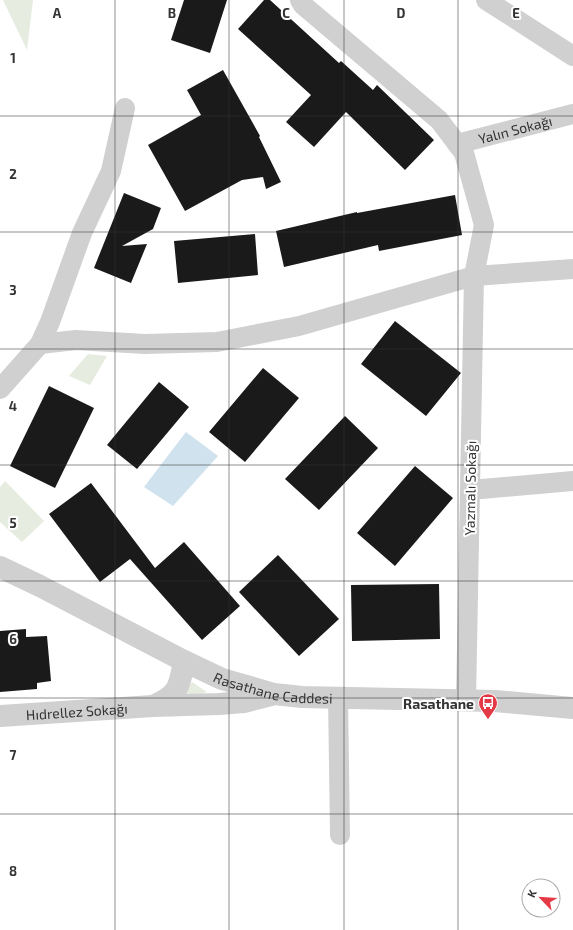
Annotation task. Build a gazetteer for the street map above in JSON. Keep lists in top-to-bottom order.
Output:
{
  "streets": {
    "street": [
      "Yalın Sokağı",
      "Yazmalı Sokağı",
      "Rasathane Caddesi",
      "Hıdrellez Sokağı"
    ]
  },
  "crossings": [
    ["Yalın Sokağı", "Yazmalı Sokağı"],
    ["Yazmalı Sokağı", "Rasathane Caddesi"],
    ["Rasathane Caddesi", "Hıdrellez Sokağı"]
  ],
  "places": {
    "bus stop": ["Rasathane"]
  },
  "north": "top left",
  "grid": {
    "columns": [
      "A",
      "B",
      "C",
      "D",
      "E"
    ],
    "rows": [
      "1",
      "2",
      "3",
      "4",
      "5",
      "6",
      "7",
      "8"
    ]
  }
}
